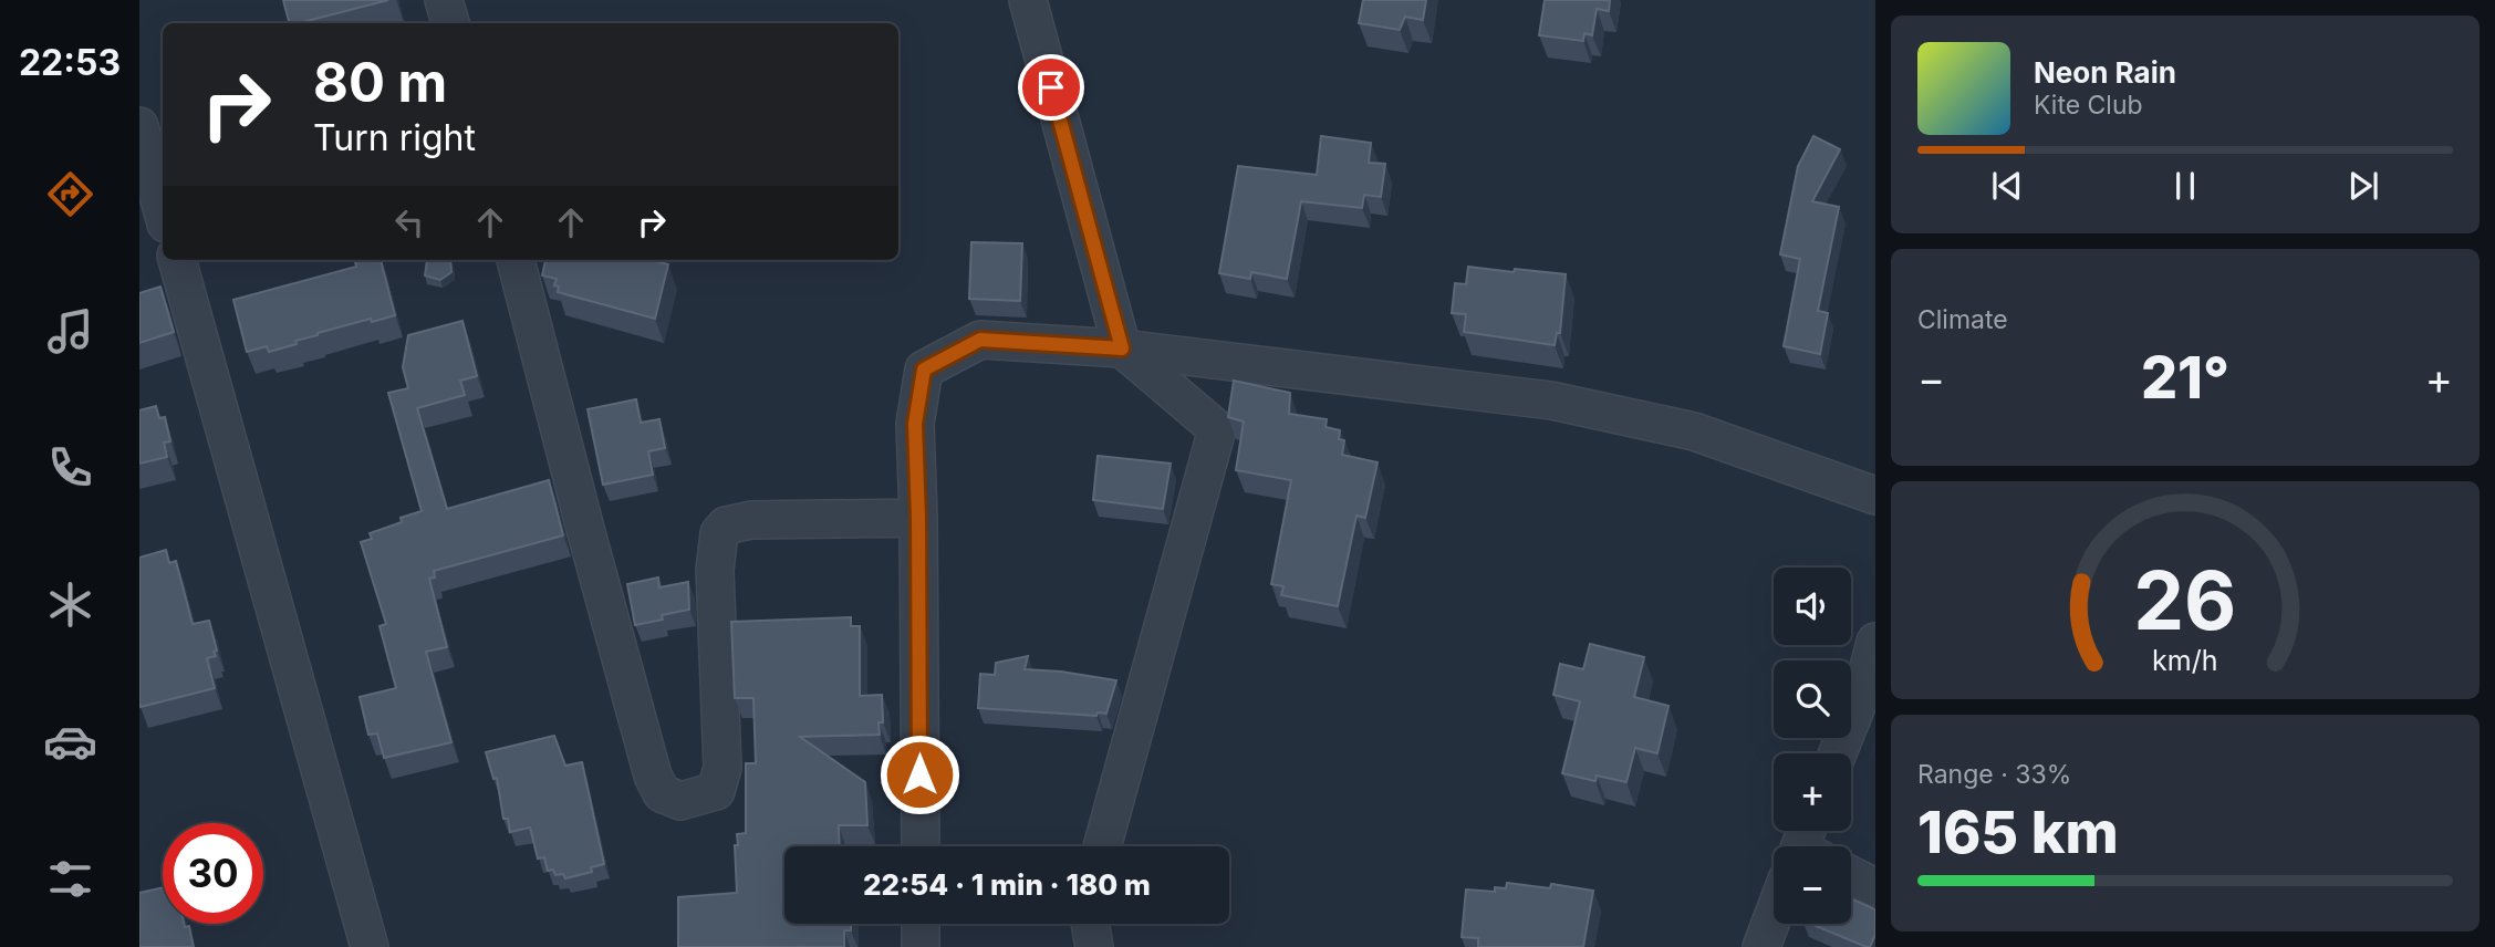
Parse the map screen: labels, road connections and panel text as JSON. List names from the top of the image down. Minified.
{"page":{"tabs":"22:53","turn":["80 m","Turn right"],"song":["Neon Rain","Kite Club"],"tile":["Climate",["Range · 33%","165 km"]],"heat":["−","21°","+"],"map_buttons":["+","−"],"limit":"30","trip":"22:54 · 1 min · 180 m","gauge":["26","km/h"]}}
